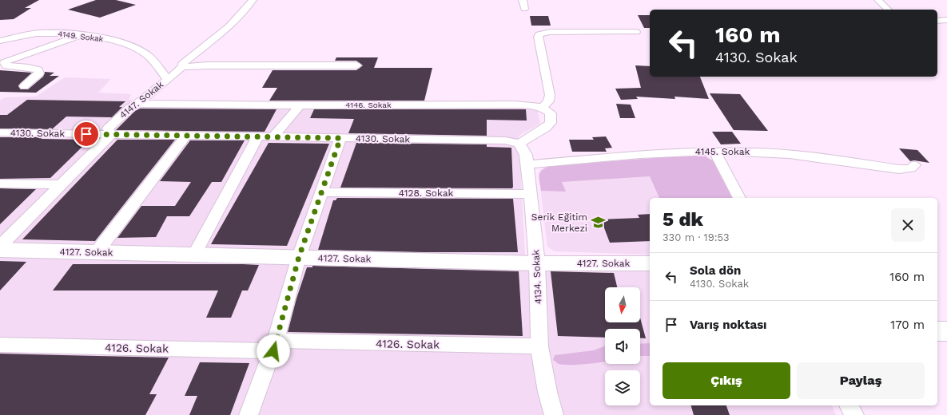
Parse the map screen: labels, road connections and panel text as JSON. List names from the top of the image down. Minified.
{"streets":{"street":["4149. Sokak","4147. Sokak","4146. Sokak","4130. Sokak","4145. Sokak","4128. Sokak","4127. Sokak","4134. Sokak","4126. Sokak"]},"crossings":[["4149. Sokak","4147. Sokak"],["4147. Sokak","4146. Sokak"],["4147. Sokak","4130. Sokak"],["4130. Sokak","4134. Sokak"],["4145. Sokak","4134. Sokak"],["4128. Sokak","4134. Sokak"],["4127. Sokak","4134. Sokak"],["4134. Sokak","4126. Sokak"]],"places":{"school or university":["Serik Eğitim Merkezi"]},"north":"bottom","page":{"turn":["160 m","4130. Sokak"],"heading":["5 dk","330 m · 19:53"],"list":[{"name":"Sola dön","note":"4130. Sokak","value":"160 m"},{"name":"Varış noktası","value":"170 m"}],"buttons":["Çıkış","Paylaş"]}}
